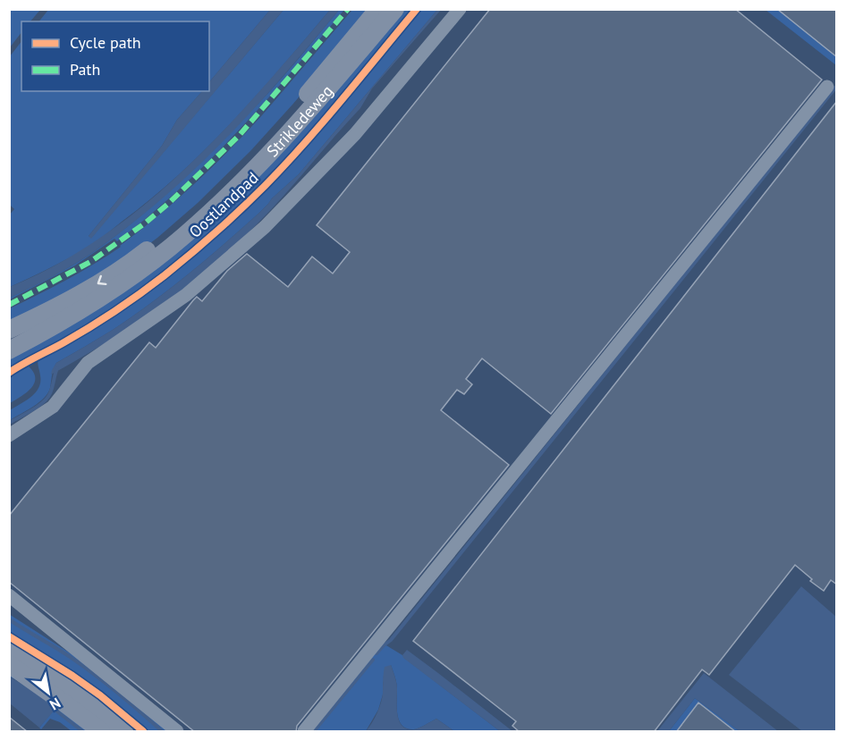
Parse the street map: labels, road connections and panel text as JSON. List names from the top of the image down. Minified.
{"streets":{"main road":["Strikledeweg"],"cycle path":["Oostlandpad"]},"legend":["Cycle path","Path"],"north":"bottom right"}
